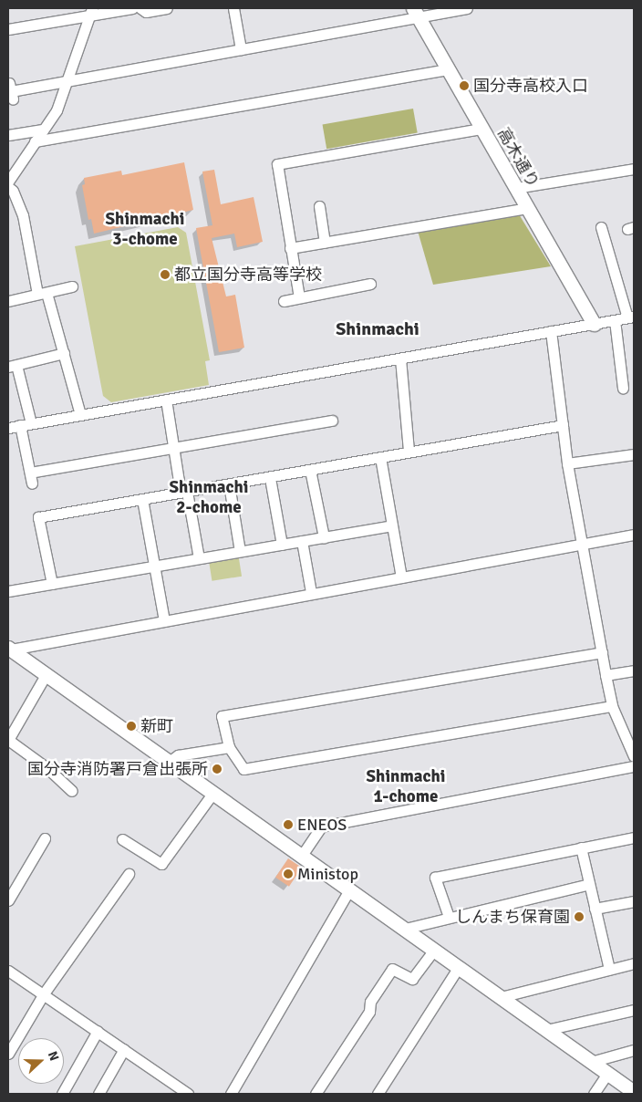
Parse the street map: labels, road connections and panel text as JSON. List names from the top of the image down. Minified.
{"streets":{"street":["高木通り"]},"districts":["Shinmachi 3-chome","Shinmachi","Shinmachi 2-chome","Shinmachi 1-chome"],"places":["国分寺高校入口","都立国分寺高等学校","新町","国分寺消防署戸倉出張所","ENEOS","Ministop","しんまち保育園"],"north":"right"}
